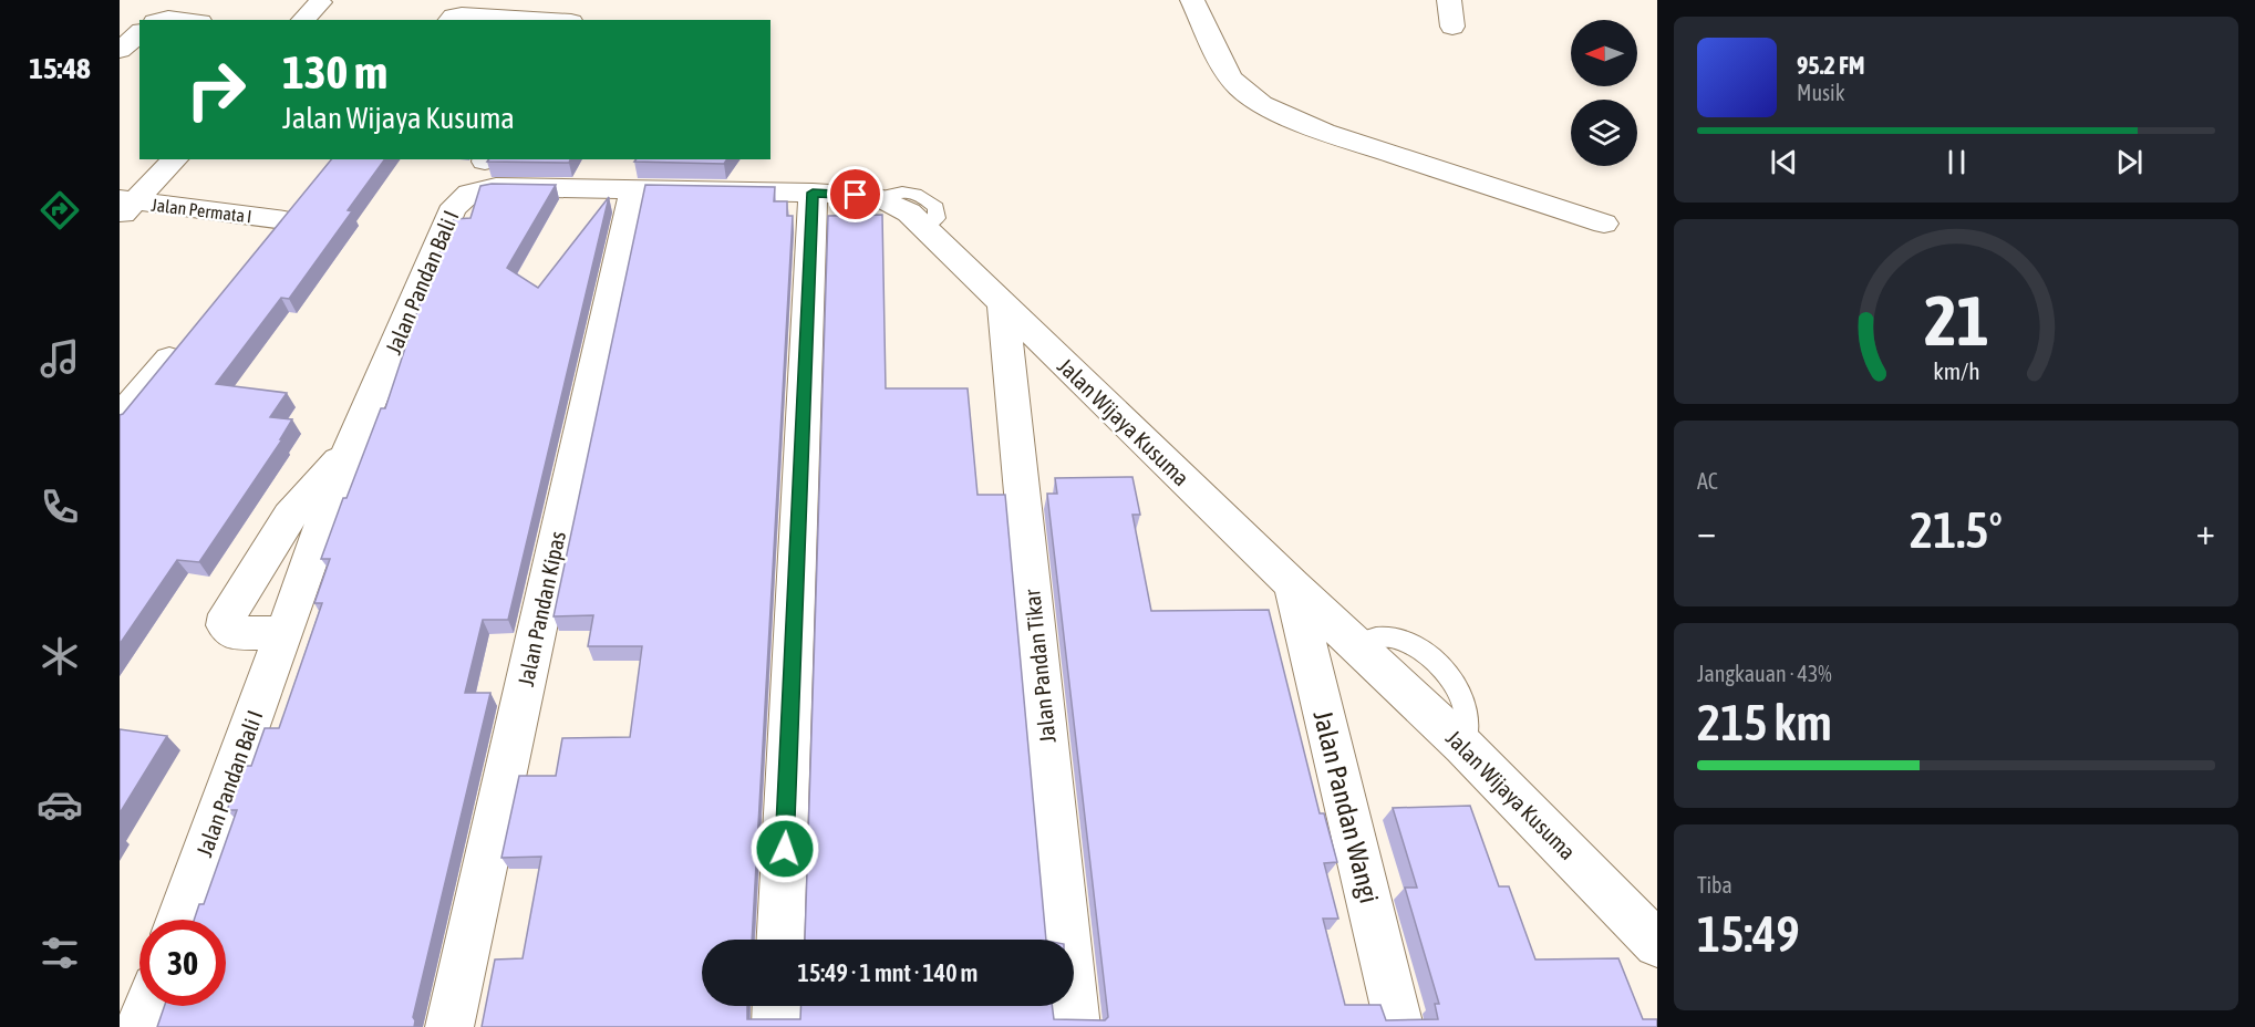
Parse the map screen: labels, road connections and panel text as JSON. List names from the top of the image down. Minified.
{"streets":{"street":["Jalan Permata I","Jalan Pandan Bali I","Jalan Wijaya Kusuma","Jalan Pandan Kipas","Jalan Pandan Tikar","Jalan Pandan Wangi"]},"crossings":[["Jalan Pandan Bali I","Jalan Wijaya Kusuma"],["Jalan Wijaya Kusuma","Jalan Pandan Kipas"],["Jalan Wijaya Kusuma","Jalan Pandan Tikar"],["Jalan Wijaya Kusuma","Jalan Pandan Wangi"]],"north":"left","page":{"tabs":"15:48","turn":["130 m","Jalan Wijaya Kusuma"],"song":["95.2 FM","Musik"],"tile":["AC",["Jangkauan · 43%","215 km"],["Tiba","15:49"]],"heat":["−","21.5°","+"],"limit":"30","trip":"15:49 · 1 mnt · 140 m","gauge":["21","km/h"]}}
